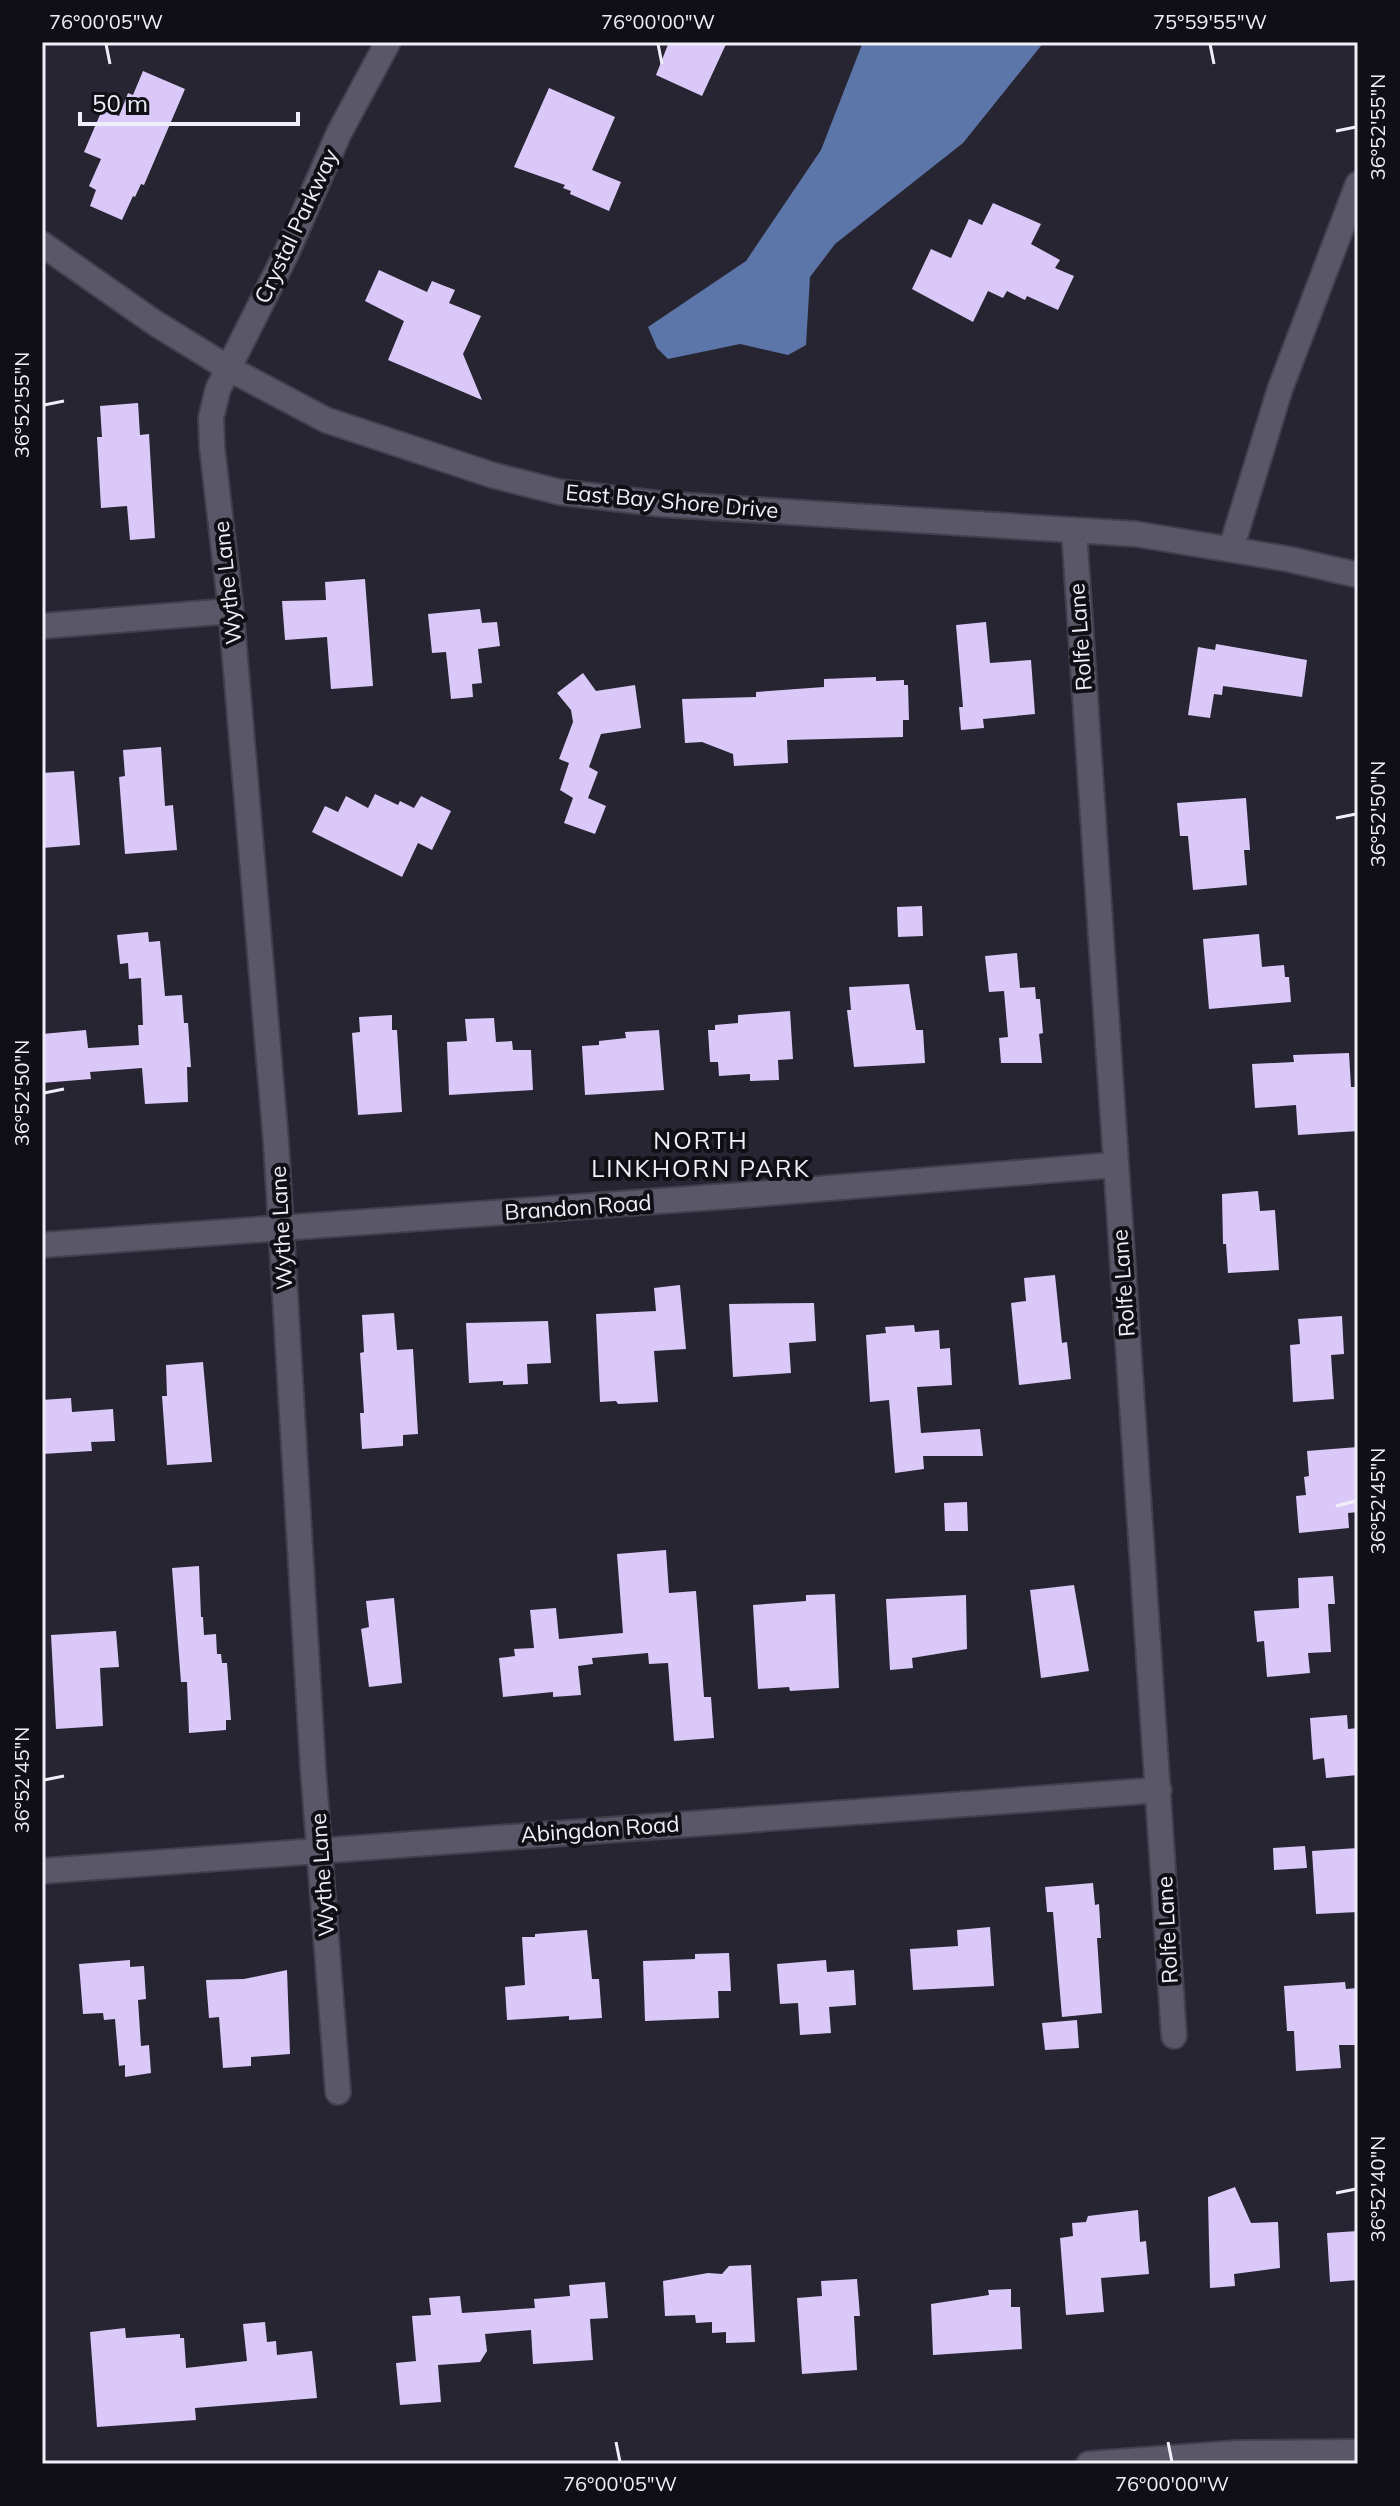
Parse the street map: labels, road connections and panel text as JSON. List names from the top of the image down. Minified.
{"streets":{"street":["Crystal Parkway","East Bay Shore Drive","Wythe Lane","Rolfe Lane","Brandon Road","Abingdon Road"]},"crossings":[["Crystal Parkway","East Bay Shore Drive"],["Crystal Parkway","Wythe Lane"],["East Bay Shore Drive","Wythe Lane"],["East Bay Shore Drive","Rolfe Lane"],["Wythe Lane","Brandon Road"],["Wythe Lane","Abingdon Road"],["Rolfe Lane","Brandon Road"],["Rolfe Lane","Abingdon Road"]],"districts":["NORTH LINKHORN PARK"],"scale_bar":"50 m","coordinates":["76°00'05\"W","76°00'00\"W","75°59'55\"W","36°52'55\"N","36°52'50\"N","36°52'45\"N","36°52'40\"N"]}
